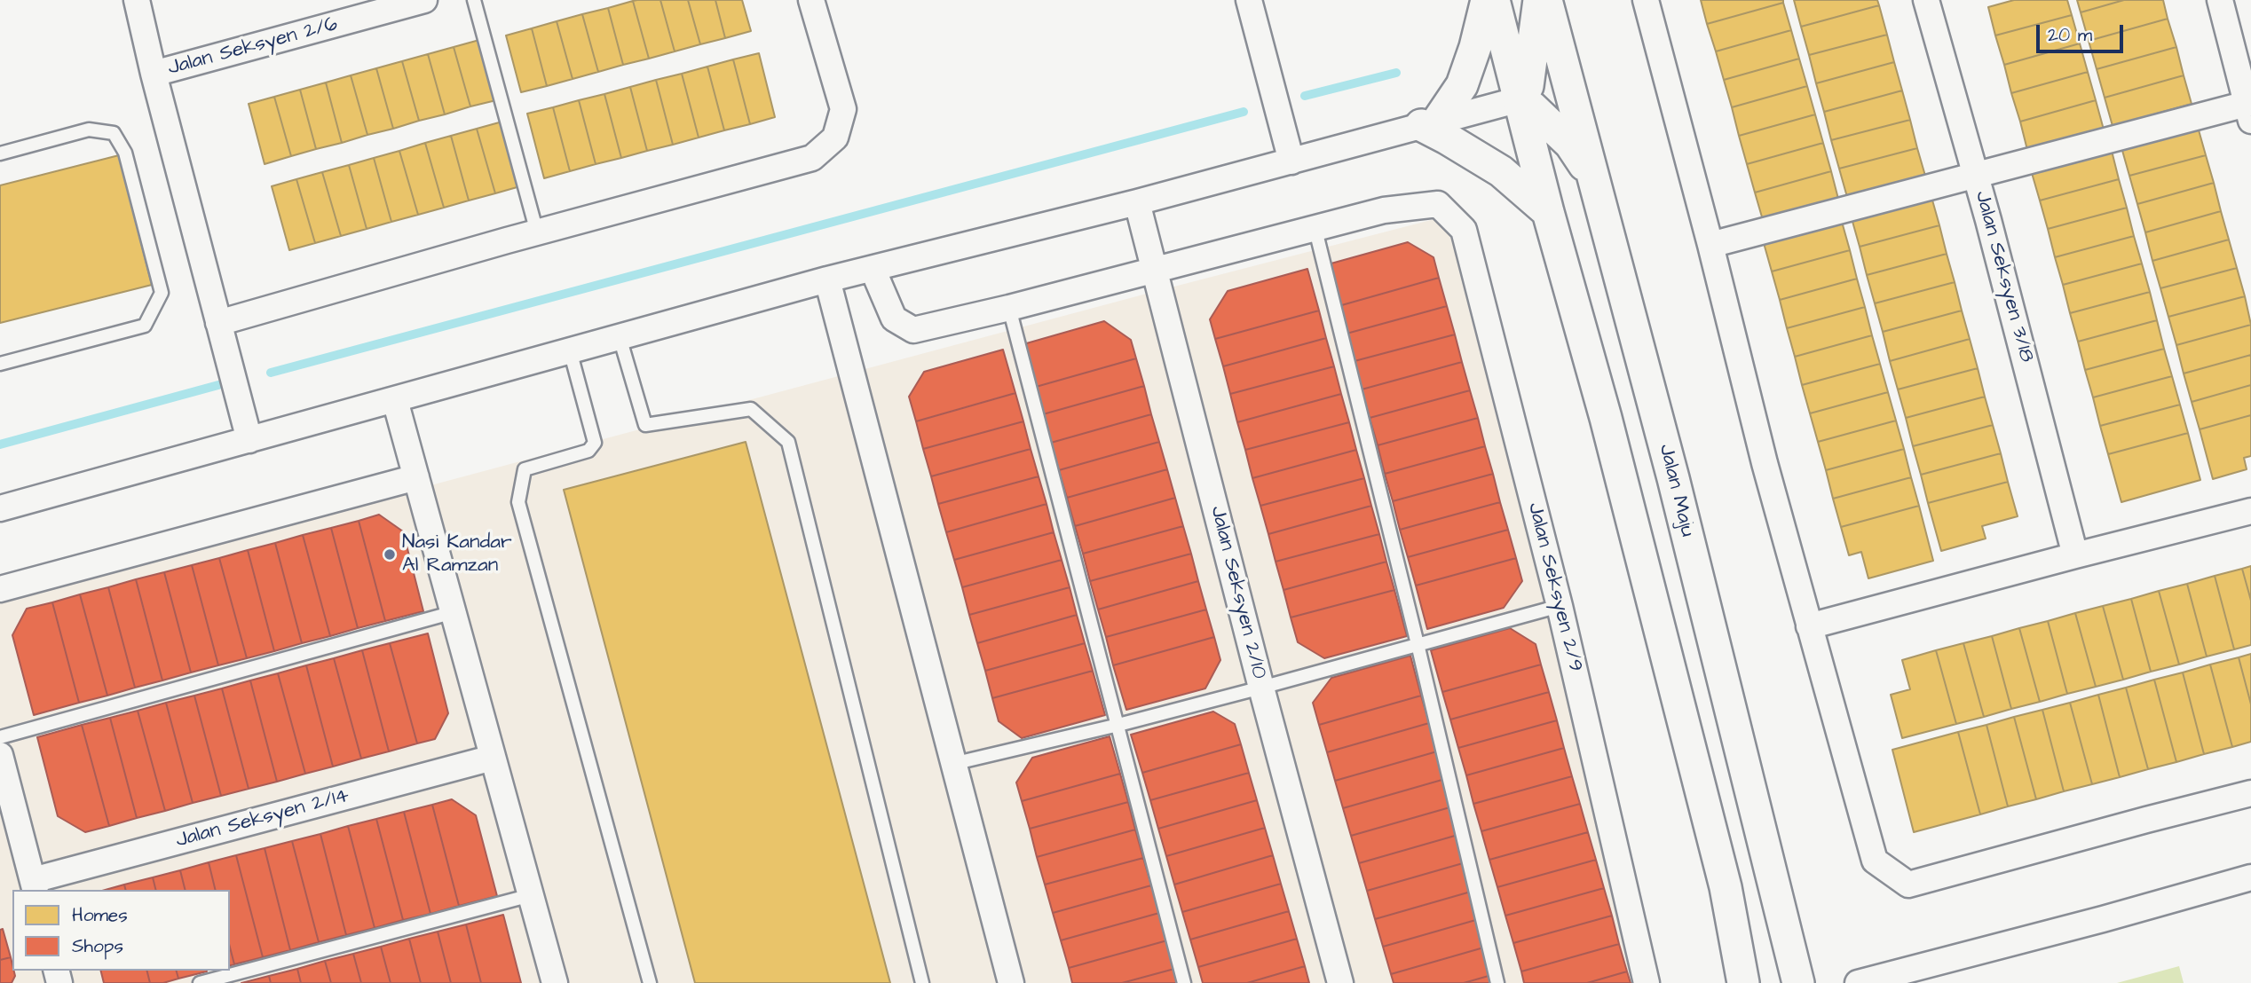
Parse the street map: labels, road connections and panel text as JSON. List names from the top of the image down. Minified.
{"streets":{"street":["Jalan Seksyen 2/6","Jalan Seksyen 3/18","Jalan Maju","Jalan Seksyen 2/9","Jalan Seksyen 2/10","Jalan Seksyen 2/14"]},"places":["Nasi Kandar Al Ramzan"],"legend":["Homes","Shops"],"scale_bar":"20 m"}
